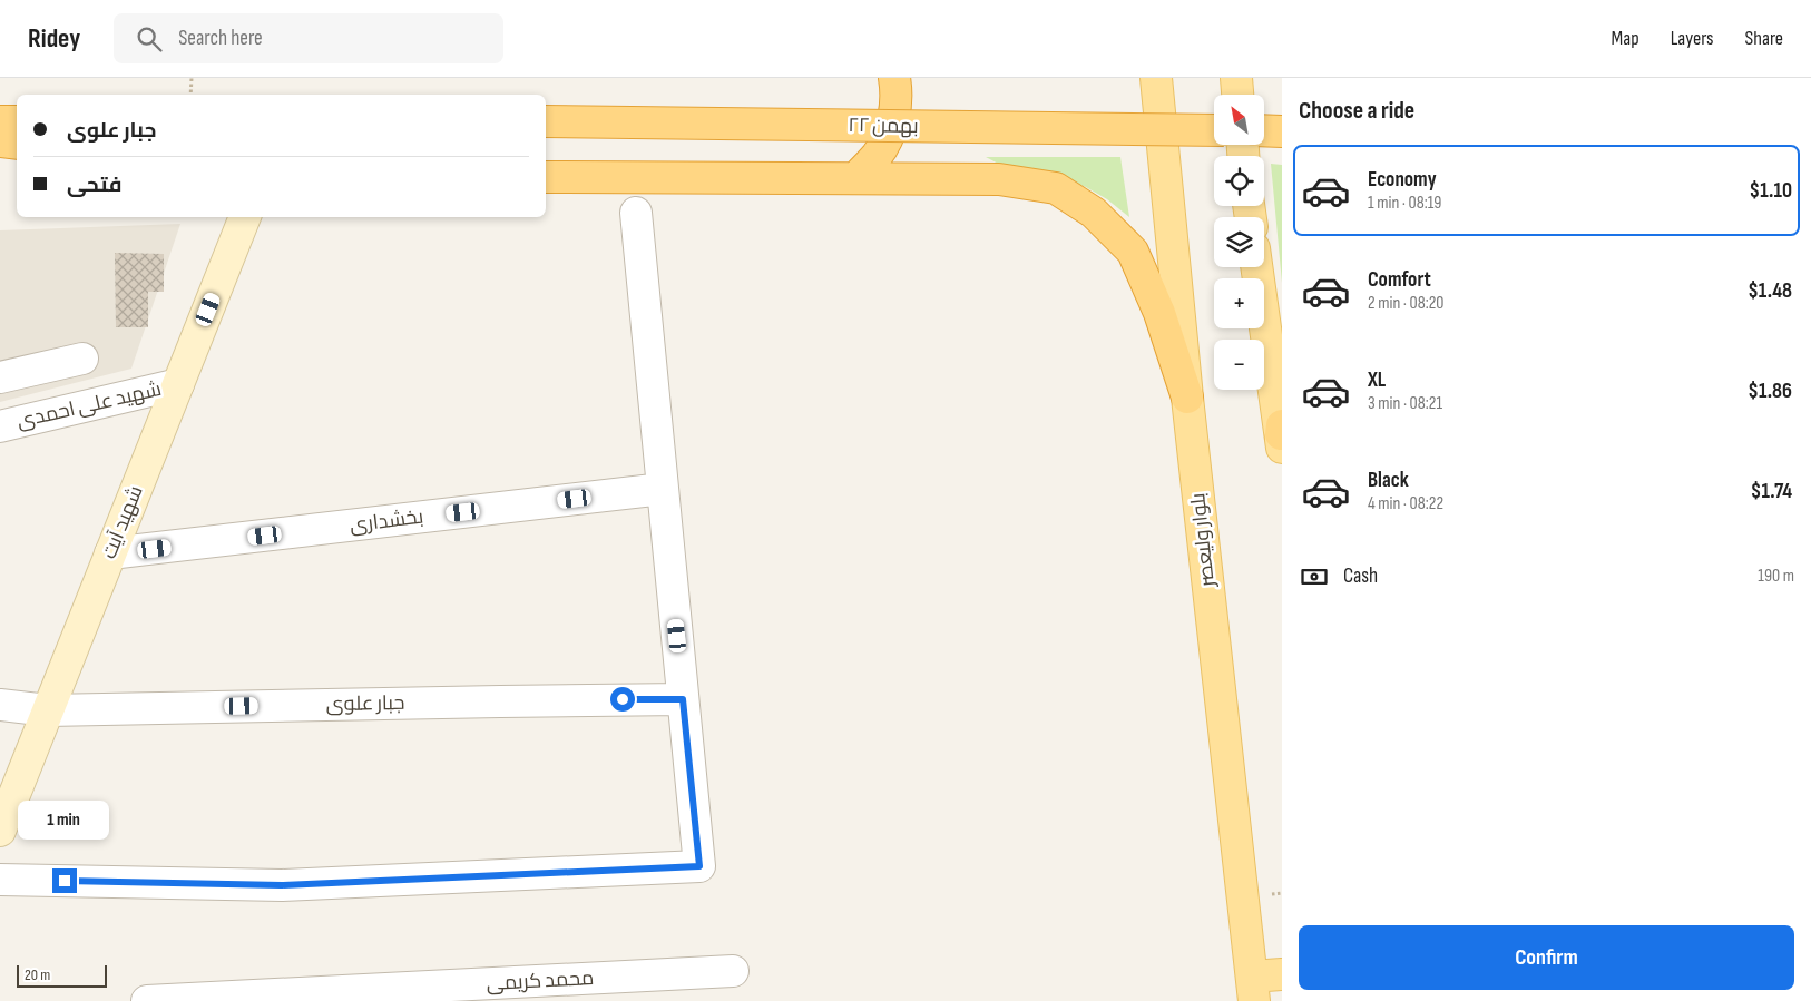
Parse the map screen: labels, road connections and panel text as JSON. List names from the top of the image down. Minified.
{"streets":{"highway":["۲۲ بهمن"],"main road":["شهید آیت","بلوار ولیعصر"],"street":["شهید علی احمدی","بخشداری","جبار علوی","محمد کریمی"]},"crossings":[["شهید علی احمدی","شهید آیت"],["بخشداری","شهید آیت"],["شهید آیت","جبار علوی"]],"scale_bar":"20 m","north":"top left","page":{"header":"Ridey","search":"Search here","nav":["Map","Layers","Share"],"heading":"Choose a ride","map_buttons":["+","−"],"banner":["جبار علوی","فتحی"],"list":[{"name":"Economy","note":"1 min · 08:19","value":"$1.10"},{"name":"Comfort","note":"2 min · 08:20","value":"$1.48"},{"name":"XL","note":"3 min · 08:21","value":"$1.86"},{"name":"Black","note":"4 min · 08:22","value":"$1.74"}],"pay":["Cash","190 m"],"bubble":"1 min","buttons":"Confirm","scale":"20 m"}}
